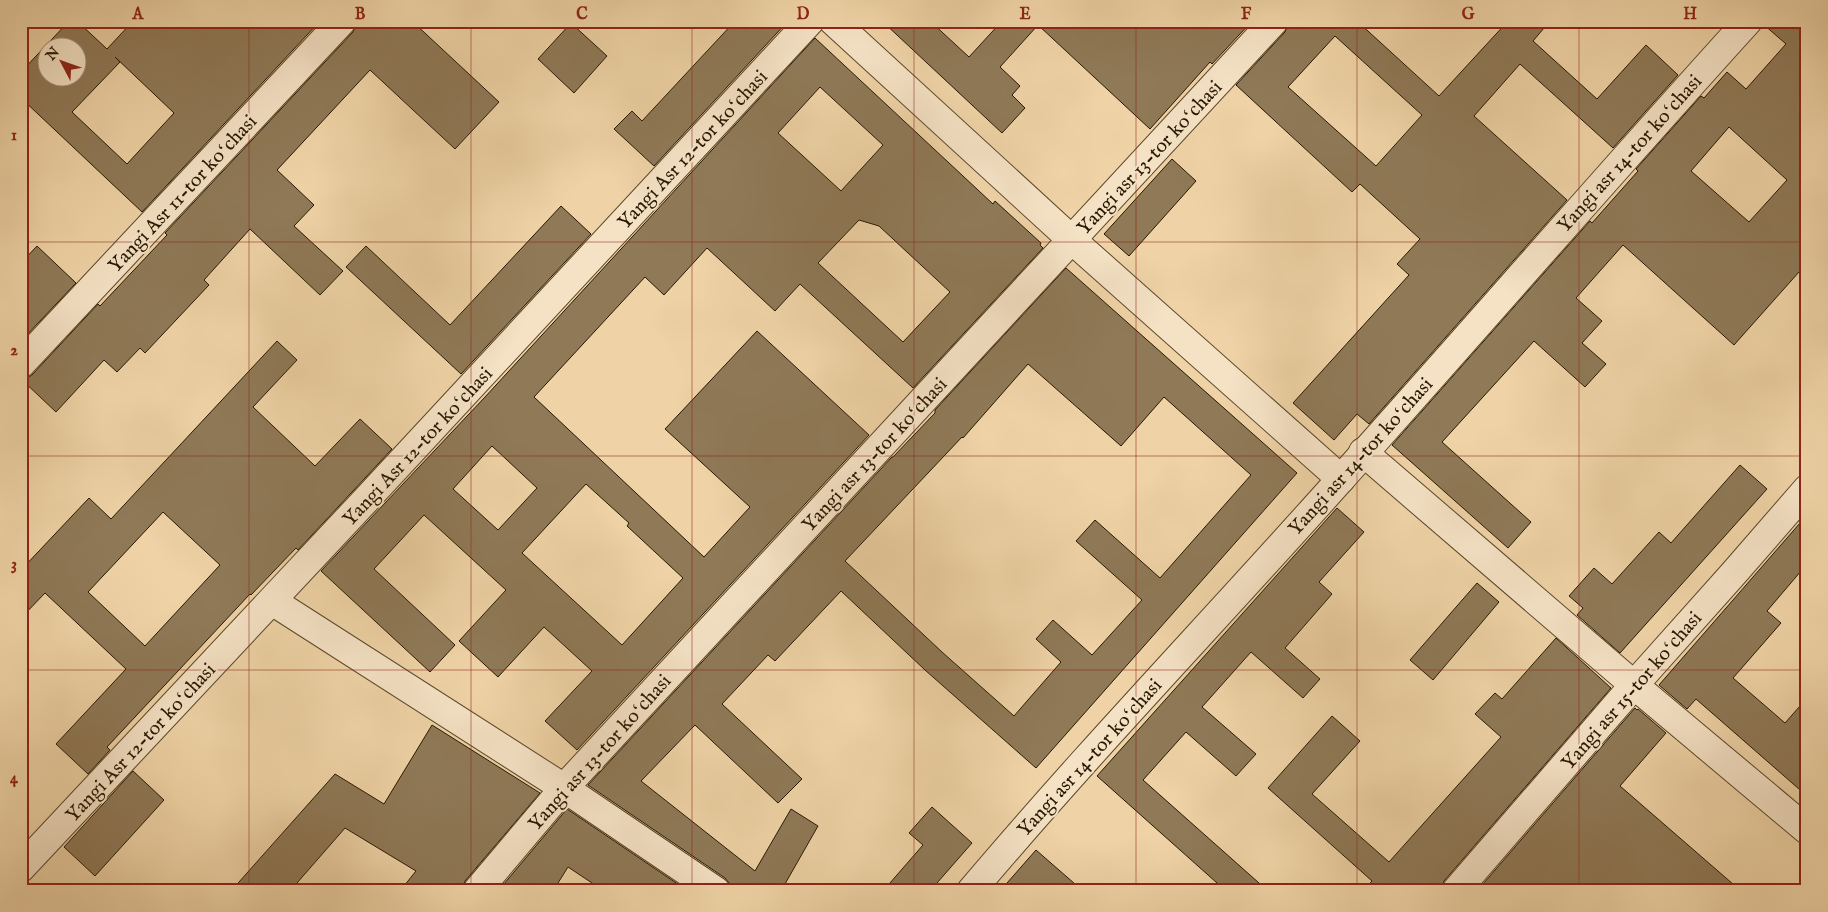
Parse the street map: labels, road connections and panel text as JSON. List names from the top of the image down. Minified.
{"streets":{"street":["Yangi Asr 12-tor koʻchasi","Yangi asr 14-tor koʻchasi","Yangi asr 13-tor koʻchasi","Yangi Asr 11-tor koʻchasi","Yangi asr 15-tor koʻchasi"]},"north":"top left","grid":{"columns":["A","B","C","D","E","F","G","H"],"rows":["1","2","3","4"]}}
